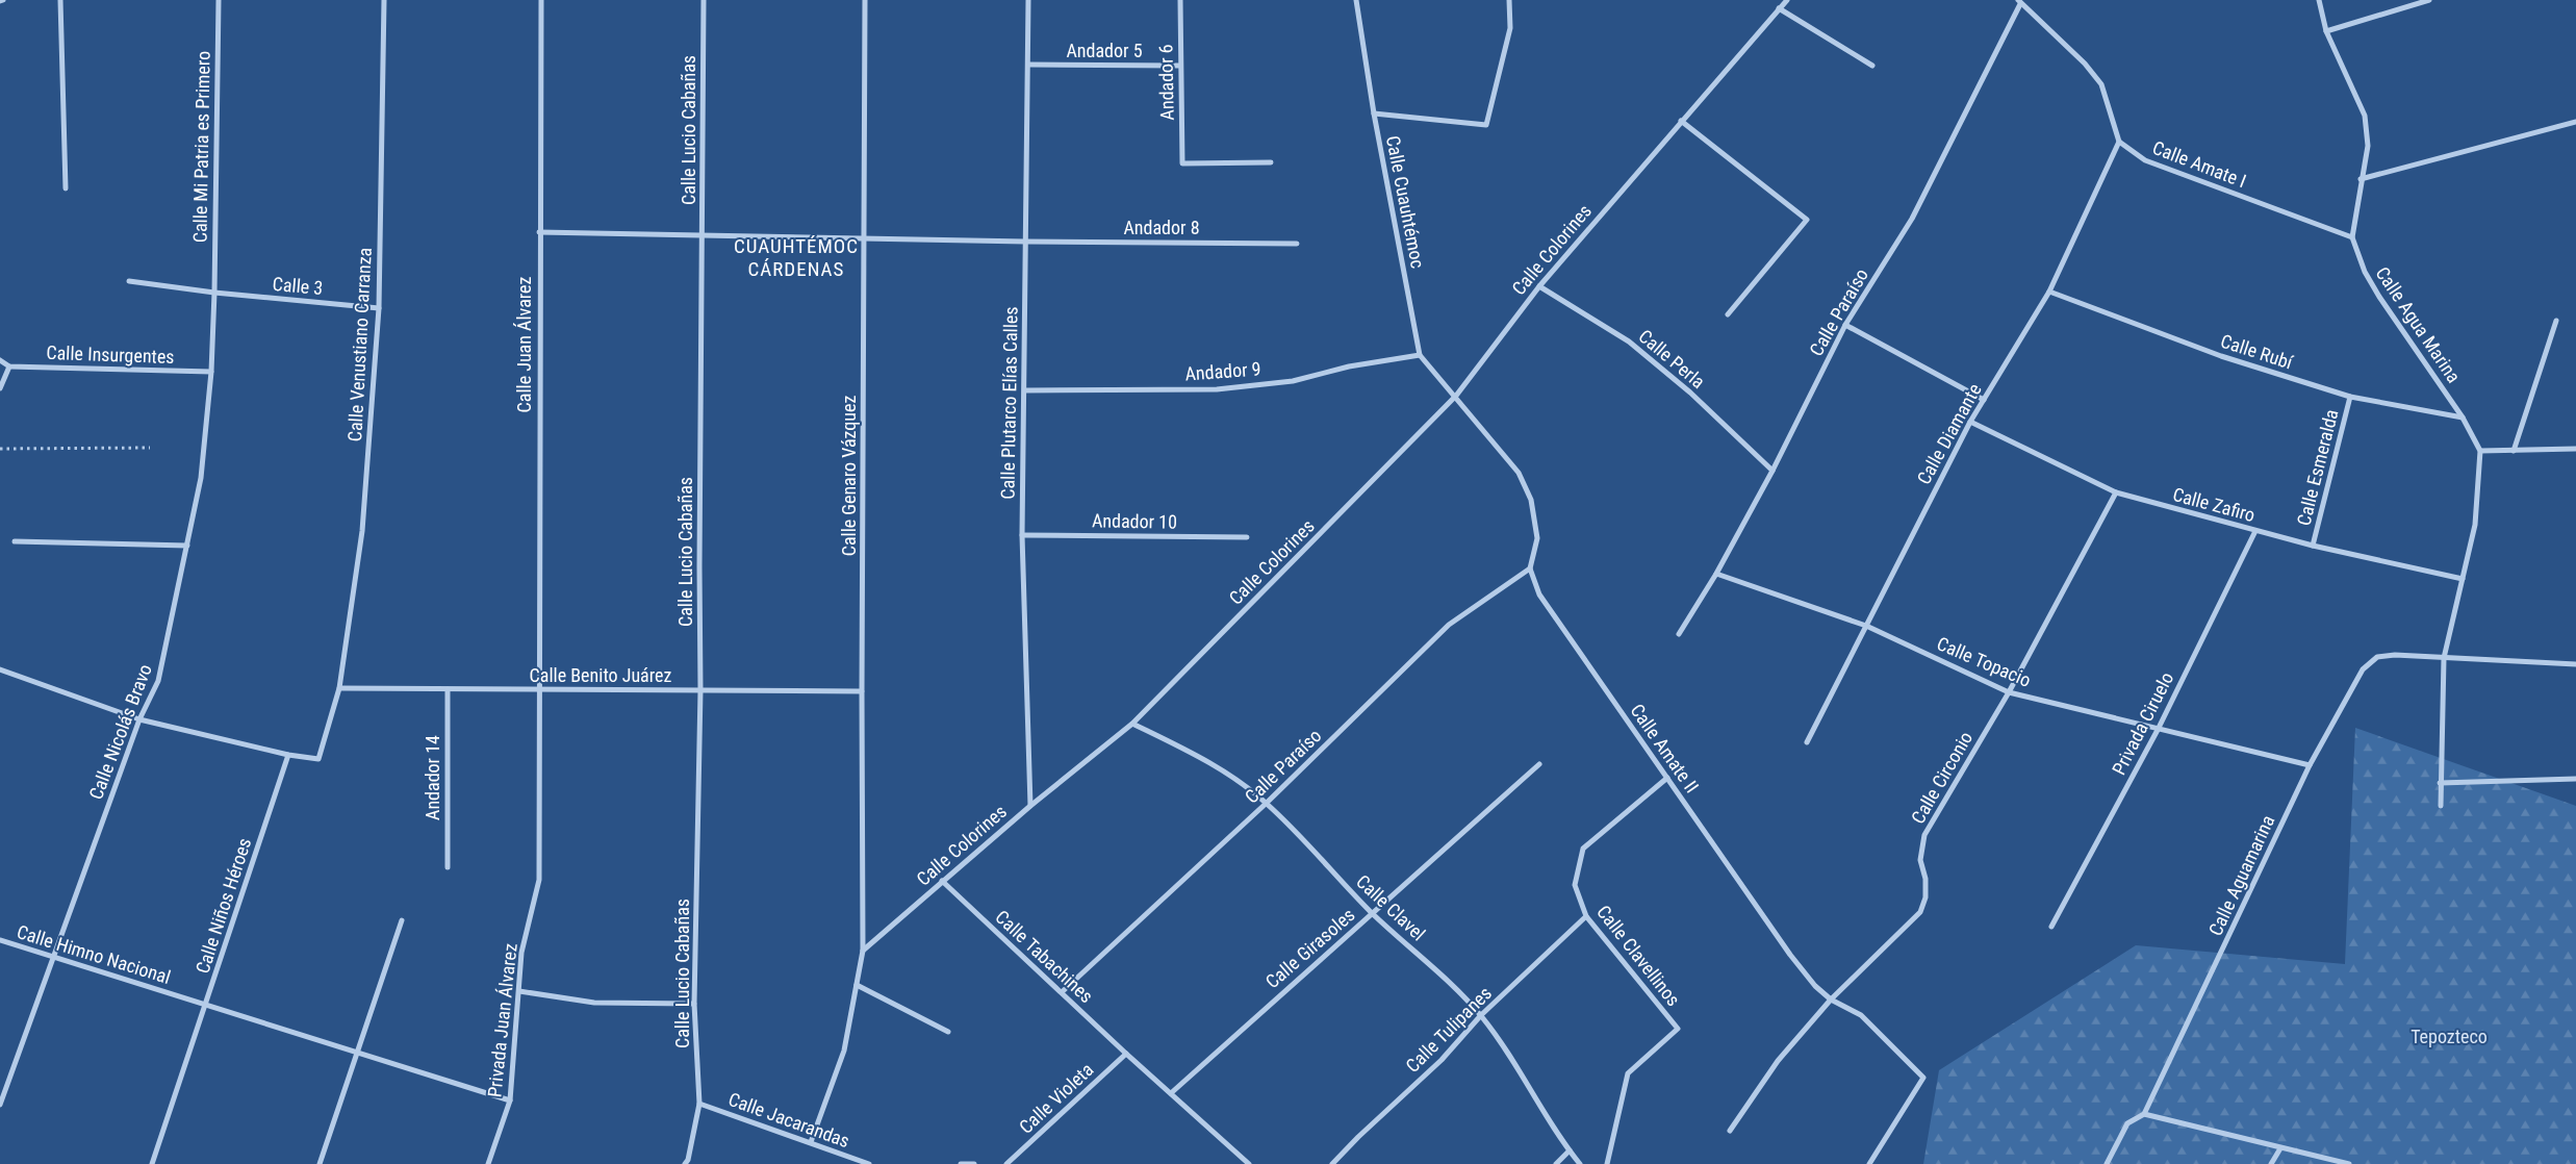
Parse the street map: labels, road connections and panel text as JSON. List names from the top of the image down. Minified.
{"streets":{"street":["Andador 5","Andador 6","Calle Lucio Cabañas","Calle Mi Patria es Primero","Calle Amate I","Calle Cuauhtémoc","Andador 8","Calle Colorines","Calle 3","Calle Paraíso","Calle Agua Marina","Calle Venustiano Carranza","Calle Juan Álvarez","Calle Rubí","Calle Insurgentes","Calle Perla","Andador 9","Calle Plutarco Elías Calles","Calle Diamante","Calle Esmeralda","Calle Genaro Vázquez","Calle Zafiro","Andador 10","Calle Topacio","Calle Benito Juárez","Privada Ciruelo","Calle Nicolás Bravo","Calle Amate II","Andador 14","Calle Circonio","Calle Aguamarina","Calle Niños Héroes","Calle Clavel","Calle Girasoles","Calle Himno Nacional","Calle Clavellinos","Calle Tabachines","Privada Juan Álvarez","Calle Tulipanes","Calle Violeta","Calle Jacarandas"]},"crossings":[["Andador 5","Andador 6"],["Andador 5","Calle Plutarco Elías Calles"],["Calle Lucio Cabañas","Andador 8"],["Calle Lucio Cabañas","Calle Benito Juárez"],["Calle Lucio Cabañas","Calle Jacarandas"],["Calle Mi Patria es Primero","Calle 3"],["Calle Mi Patria es Primero","Calle Nicolás Bravo"],["Calle Amate I","Calle Agua Marina"],["Calle Amate I","Calle Diamante"],["Calle Cuauhtémoc","Andador 9"],["Andador 8","Calle Juan Álvarez"],["Andador 8","Calle Plutarco Elías Calles"],["Andador 8","Calle Genaro Vázquez"],["Calle Colorines","Calle Perla"],["Calle Colorines","Calle Plutarco Elías Calles"],["Calle Colorines","Calle Genaro Vázquez"],["Calle Colorines","Calle Clavel"],["Calle Colorines","Calle Tabachines"],["Calle 3","Calle Venustiano Carranza"],["Calle 3","Calle Nicolás Bravo"],["Calle Paraíso","Calle Perla"],["Calle Paraíso","Calle Topacio"],["Calle Paraíso","Calle Amate II"],["Calle Paraíso","Calle Clavel"],["Calle Paraíso","Calle Tabachines"],["Calle Agua Marina","Calle Rubí"],["Calle Venustiano Carranza","Calle Benito Juárez"],["Calle Juan Álvarez","Calle Benito Juárez"],["Calle Juan Álvarez","Privada Juan Álvarez"],["Calle Rubí","Calle Diamante"],["Calle Rubí","Calle Esmeralda"],["Calle Insurgentes","Calle Nicolás Bravo"],["Andador 9","Calle Plutarco Elías Calles"],["Calle Plutarco Elías Calles","Andador 10"],["Calle Diamante","Calle Zafiro"],["Calle Diamante","Calle Topacio"],["Calle Esmeralda","Calle Zafiro"],["Calle Genaro Vázquez","Calle Benito Juárez"],["Calle Zafiro","Privada Ciruelo"],["Calle Zafiro","Calle Circonio"],["Calle Topacio","Privada Ciruelo"],["Calle Topacio","Calle Circonio"],["Calle Topacio","Calle Aguamarina"],["Calle Benito Juárez","Andador 14"],["Calle Benito Juárez","Privada Juan Álvarez"],["Calle Nicolás Bravo","Calle Himno Nacional"],["Calle Amate II","Calle Circonio"],["Calle Amate II","Calle Clavellinos"],["Calle Niños Héroes","Calle Himno Nacional"],["Calle Clavel","Calle Girasoles"],["Calle Clavel","Calle Tulipanes"],["Calle Girasoles","Calle Tabachines"],["Calle Himno Nacional","Privada Juan Álvarez"],["Calle Clavellinos","Calle Tulipanes"],["Calle Tabachines","Calle Violeta"]],"districts":["CUAUHTÉMOC CÁRDENAS"],"parks":["Tepozteco"]}
